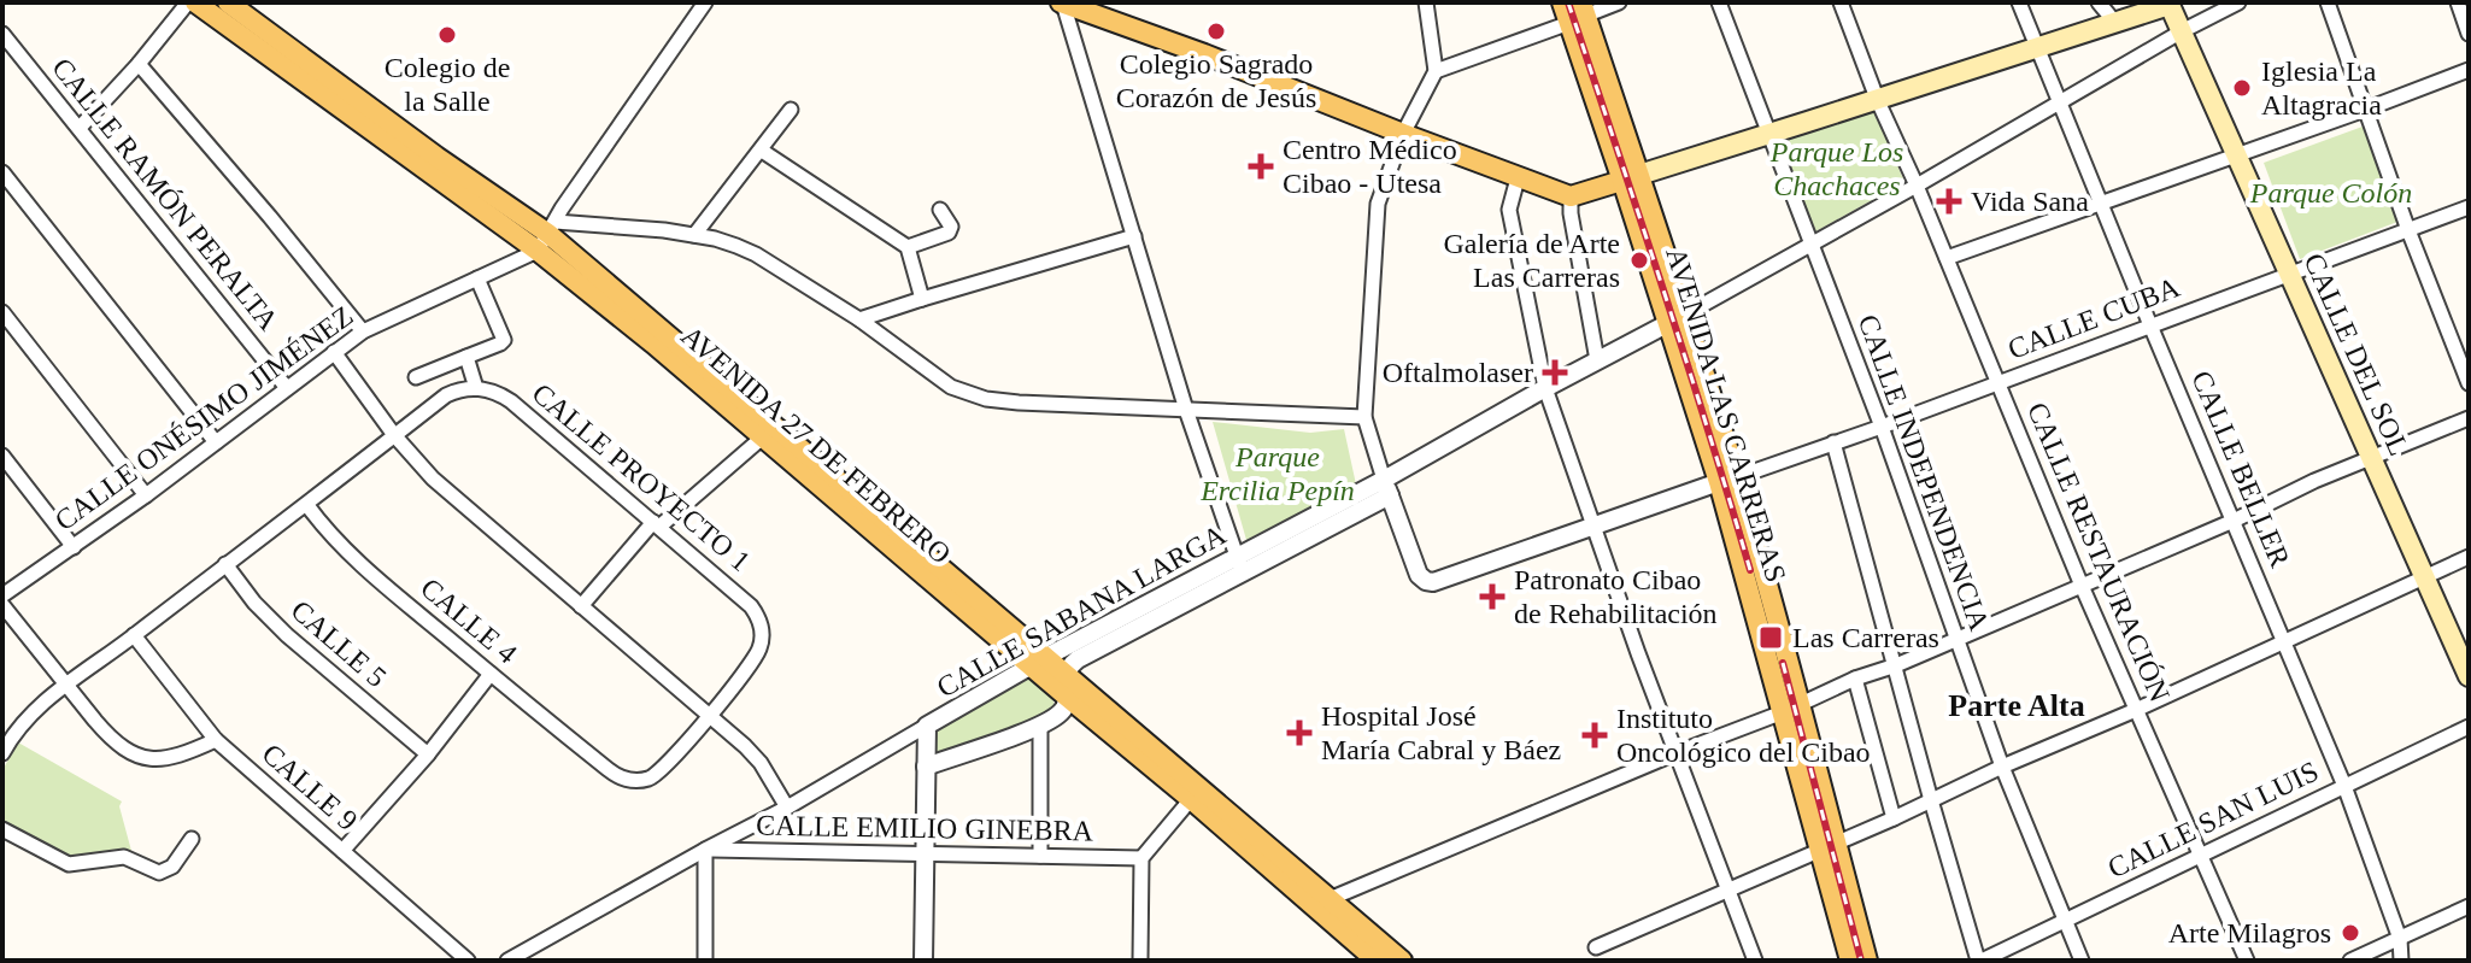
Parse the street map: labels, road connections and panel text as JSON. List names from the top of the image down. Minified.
{"streets":{"main road":["CALLE DEL SOL","AVENIDA LAS CARRERAS","AVENIDA 27 DE FEBRERO"],"street":["CALLE RAMÓN PERALTA","CALLE CUBA","CALLE ONÉSIMO JIMÉNEZ","CALLE BELLER","CALLE INDEPENDENCIA","CALLE PROYECTO 1","CALLE RESTAURACIÓN","CALLE SABANA LARGA","CALLE 4","CALLE 5","CALLE 9","CALLE SAN LUIS","CALLE EMILIO GINEBRA"]},"crossings":[["CALLE RAMÓN PERALTA","CALLE ONÉSIMO JIMÉNEZ"],["CALLE CUBA","CALLE DEL SOL"],["CALLE CUBA","AVENIDA LAS CARRERAS"],["CALLE CUBA","CALLE BELLER"],["CALLE CUBA","CALLE INDEPENDENCIA"],["CALLE CUBA","CALLE RESTAURACIÓN"],["CALLE CUBA","CALLE SABANA LARGA"],["CALLE DEL SOL","CALLE SABANA LARGA"],["AVENIDA LAS CARRERAS","CALLE SABANA LARGA"],["CALLE ONÉSIMO JIMÉNEZ","AVENIDA 27 DE FEBRERO"],["AVENIDA 27 DE FEBRERO","CALLE SABANA LARGA"],["CALLE BELLER","CALLE SABANA LARGA"],["CALLE BELLER","CALLE SAN LUIS"],["CALLE INDEPENDENCIA","CALLE SABANA LARGA"],["CALLE INDEPENDENCIA","CALLE SAN LUIS"],["CALLE PROYECTO 1","CALLE 4"],["CALLE RESTAURACIÓN","CALLE SABANA LARGA"],["CALLE RESTAURACIÓN","CALLE SAN LUIS"],["CALLE SABANA LARGA","CALLE EMILIO GINEBRA"]],"districts":["Parte Alta"],"parks":["Parque Los Chachaces","Parque Colón","Parque Ercilia Pepín"],"places":{"other":["Colegio Sagrado Corazón de Jesús","Colegio de la Salle","Iglesia La Altagracia","Galería de Arte Las Carreras","Arte Milagros"],"health":["Centro Médico Cibao - Utesa","Vida Sana","Oftalmolaser","Patronato Cibao de Rehabilitación","Hospital José María Cabral y Báez","Instituto Oncológico del Cibao"],"transit":["Las Carreras"]}}
